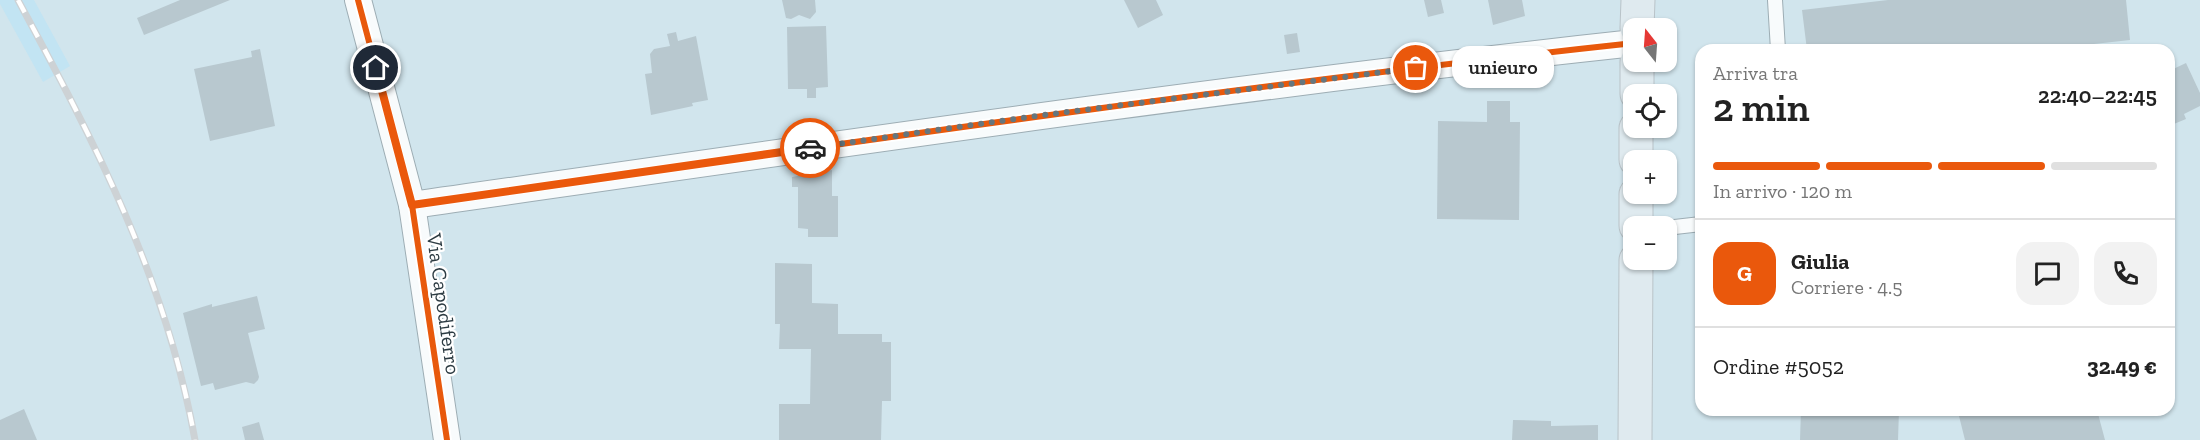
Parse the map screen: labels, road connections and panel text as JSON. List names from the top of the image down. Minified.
{"streets":{"street":["Via Capodiferro"]},"places":["unieuro"],"north":"top","page":{"map_buttons":["+","−"],"heading":["2 min","Arriva tra","22:40–22:45"],"panel":["Giulia","Corriere · 4.5","Ordine #5052","32.49 €"],"bubble":"unieuro","bar":"In arrivo · 120 m","round":"G"}}
